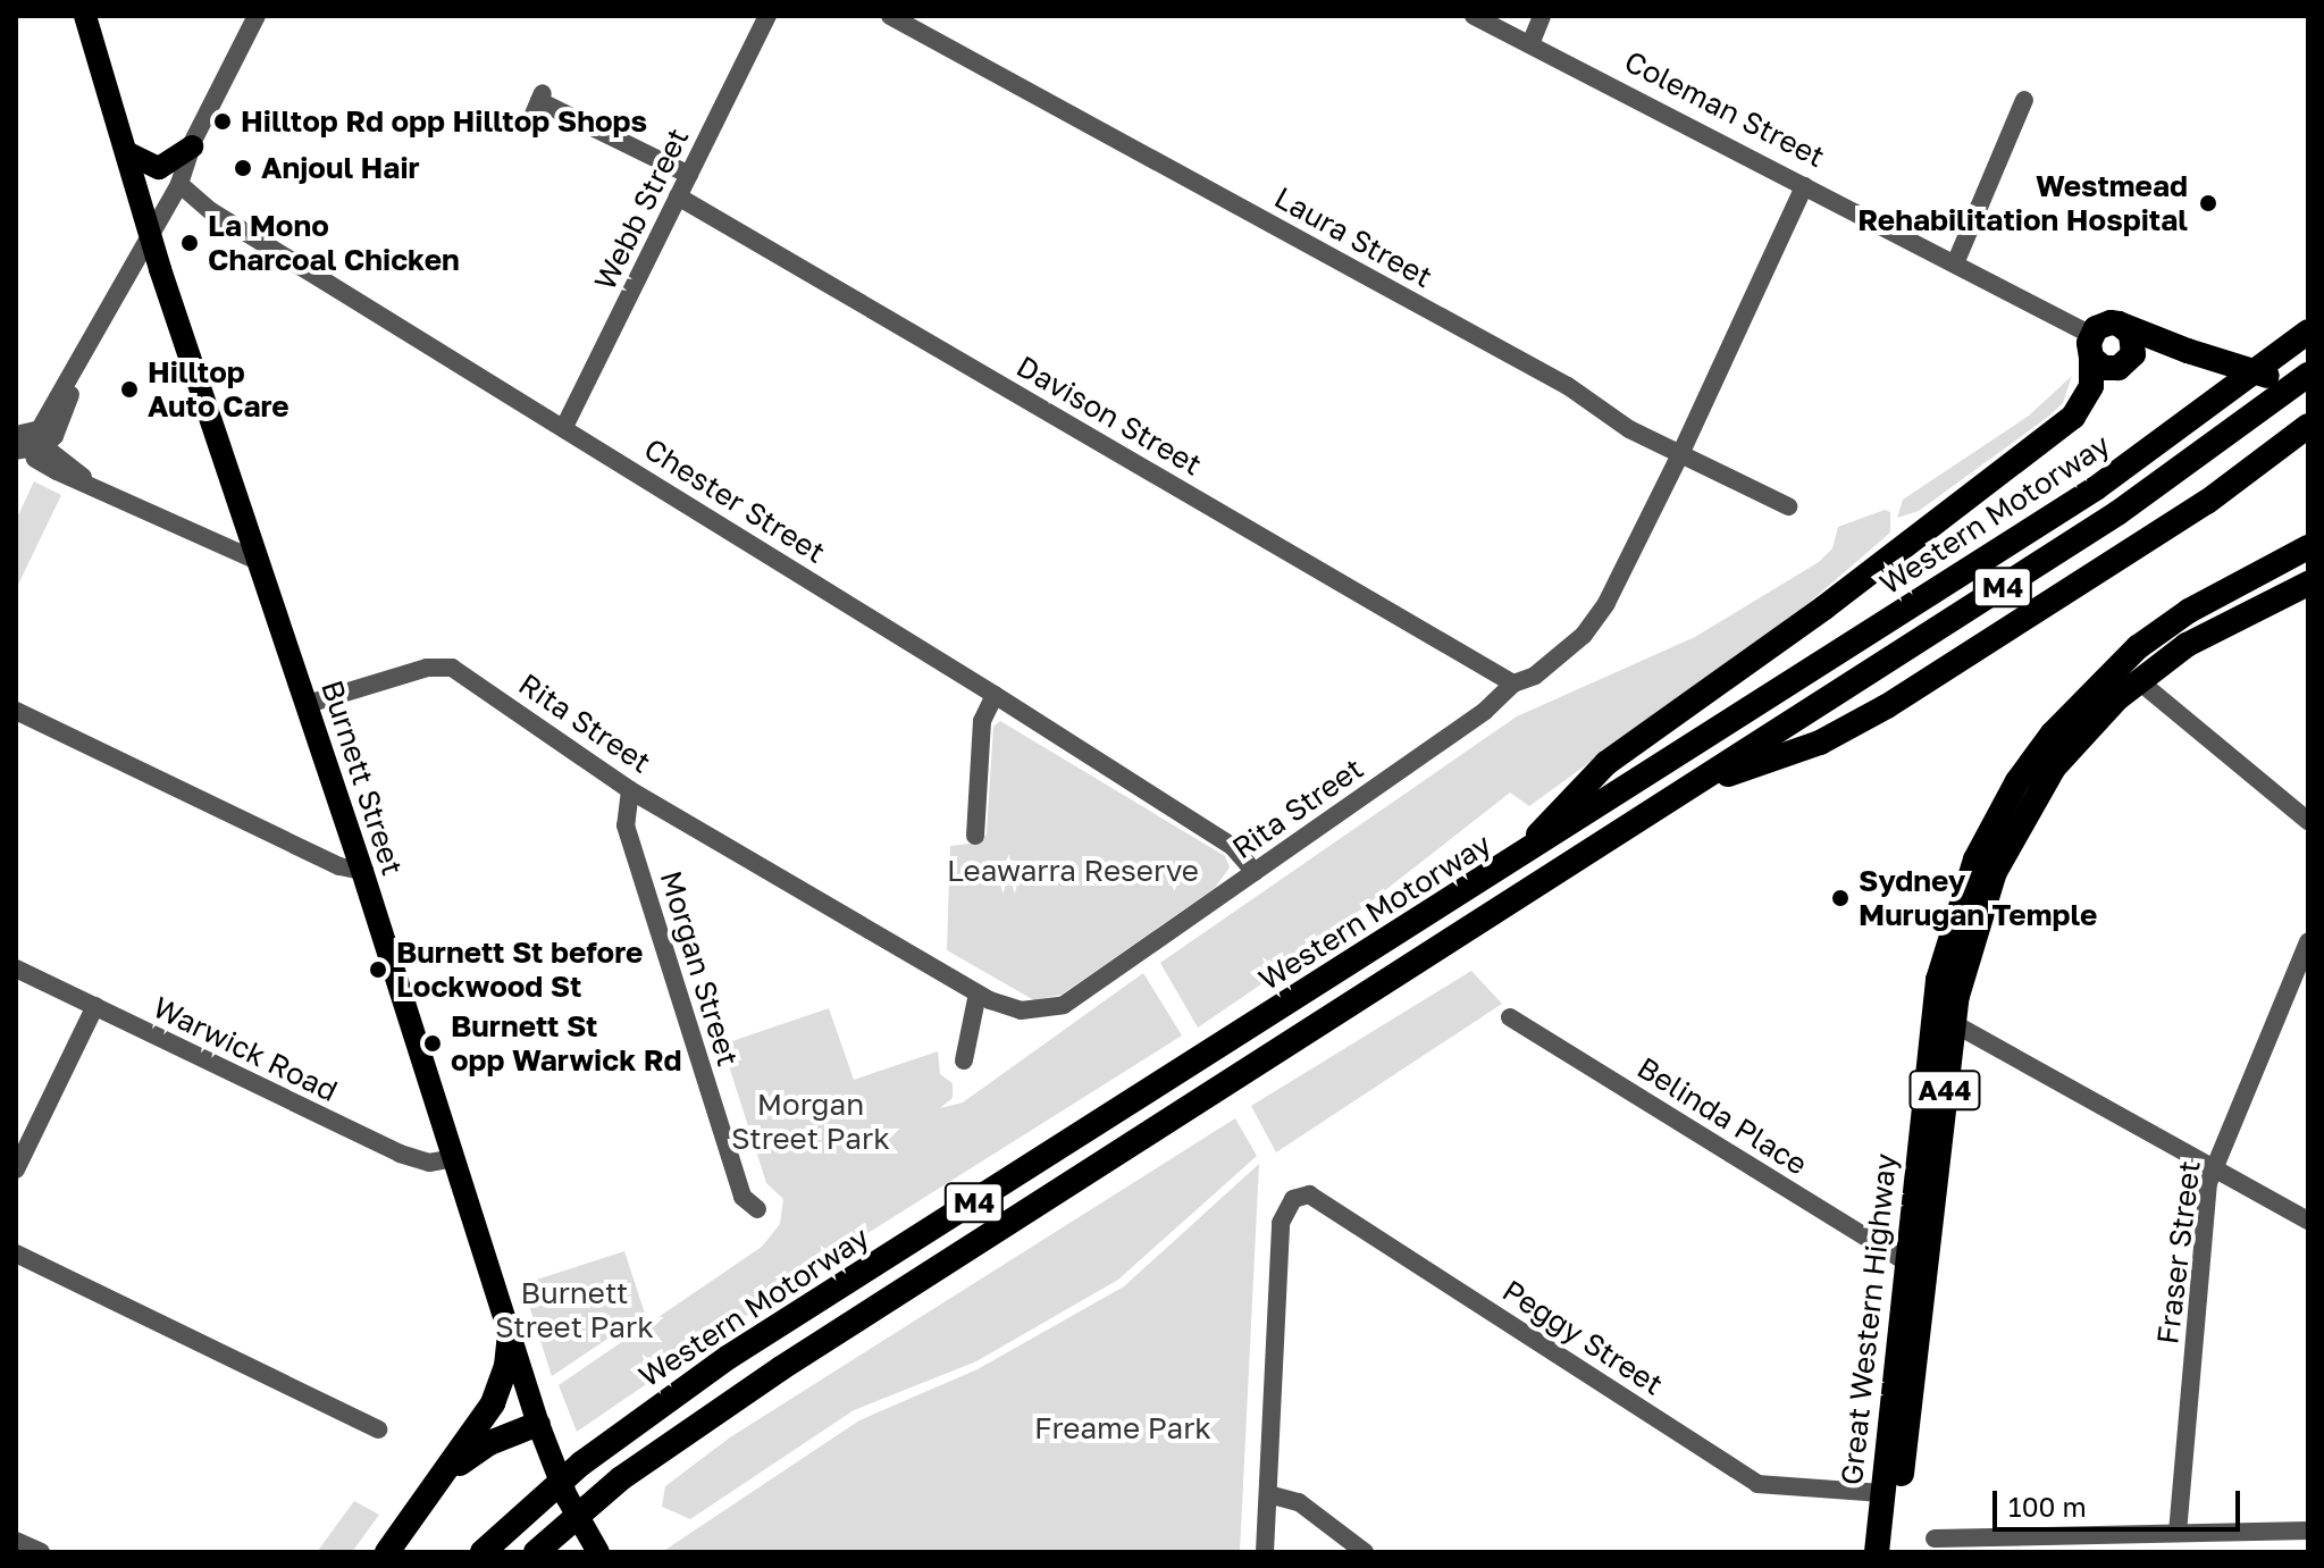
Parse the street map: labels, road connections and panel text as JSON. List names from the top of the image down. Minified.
{"streets":{"highway":["Western Motorway","M4","A44","Great Western Highway"],"main road":["Burnett Street"],"street":["Coleman Street","Webb Street","Laura Street","Davison Street","Chester Street","Rita Street","Morgan Street","Warwick Road","Belinda Place","Fraser Street","Peggy Street"]},"crossings":[["Coleman Street","M4"],["Coleman Street","Rita Street"],["Webb Street","Davison Street"],["Webb Street","Chester Street"],["Laura Street","Rita Street"],["Davison Street","Rita Street"],["Chester Street","Rita Street"],["Western Motorway","M4"],["Rita Street","Burnett Street"],["Rita Street","Morgan Street"],["Burnett Street","Warwick Road"],["Belinda Place","Great Western Highway"],["Great Western Highway","Peggy Street"]],"parks":["Leawarra Reserve","Morgan Street Park","Burnett Street Park","Freame Park"],"places":["Hilltop Rd opp Hilltop Shops","Anjoul Hair","Westmead Rehabilitation Hospital","La Mono Charcoal Chicken","Hilltop Auto Care","Sydney Murugan Temple","Burnett St before Lockwood St","Burnett St opp Warwick Rd"],"scale_bar":"100 m"}
